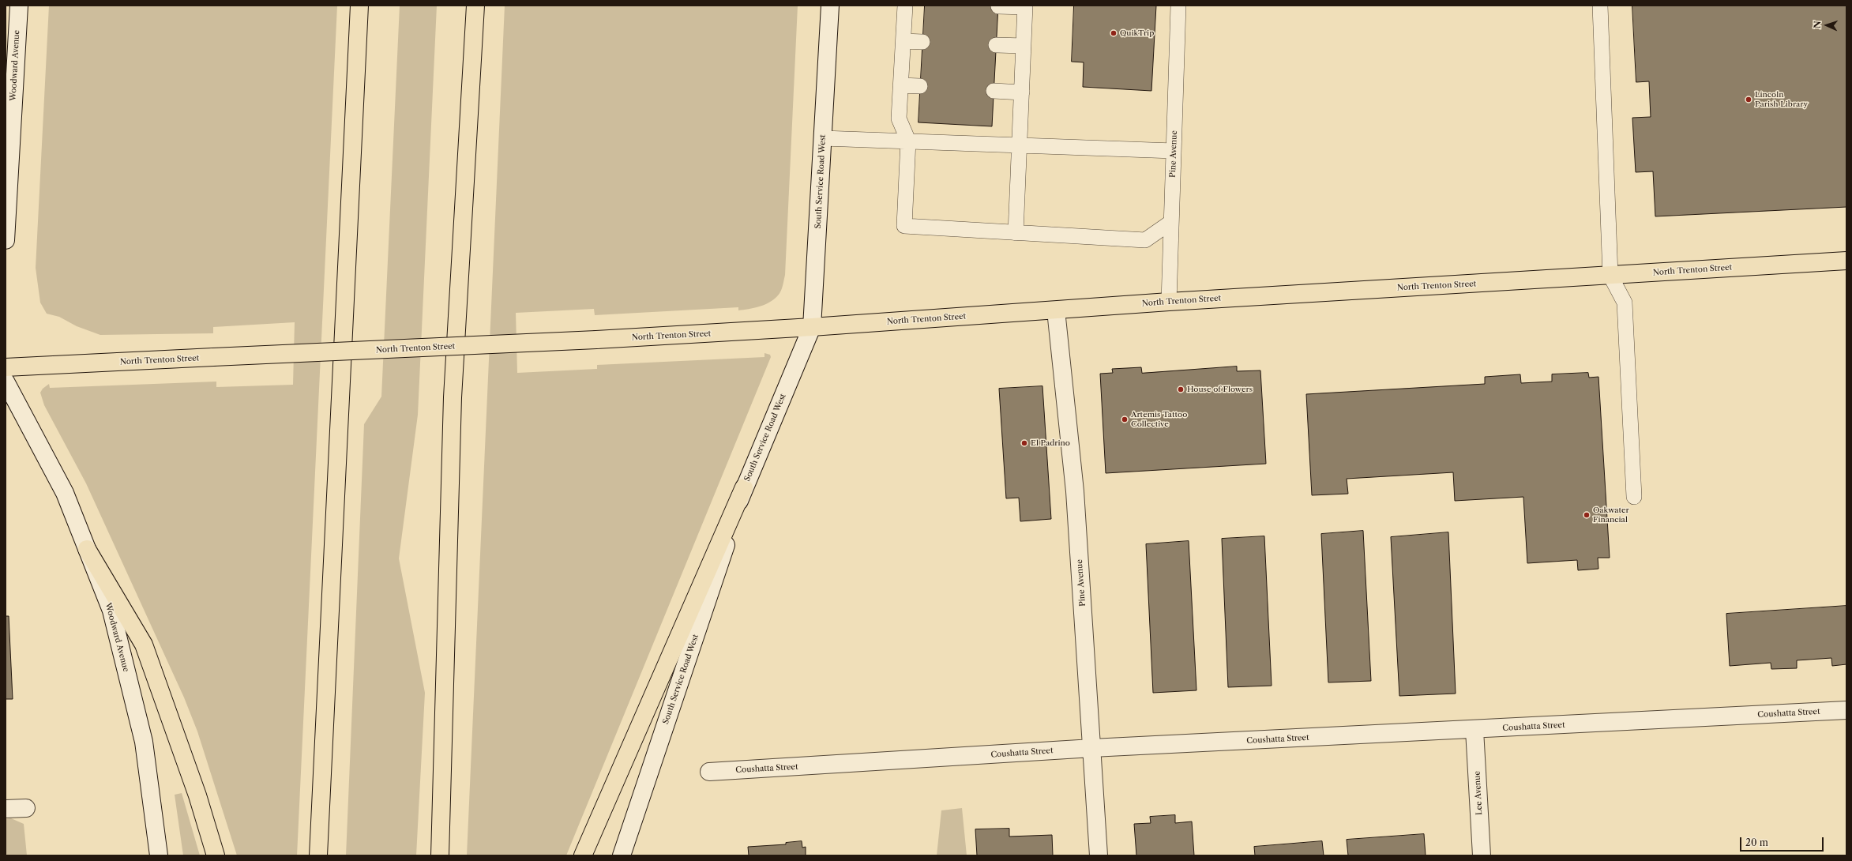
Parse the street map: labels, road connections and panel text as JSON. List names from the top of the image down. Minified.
{"streets":{"highway":["North Trenton Street"],"street":["Woodward Avenue","Pine Avenue","South Service Road West","Coushatta Street","Lee Avenue"]},"crossings":[["Pine Avenue","North Trenton Street"],["Pine Avenue","Coushatta Street"],["South Service Road West","North Trenton Street"],["Coushatta Street","Lee Avenue"]],"places":["QuikTrip","Lincoln Parish Library","House of Flowers","Artemis Tattoo Collective","El Padrino","Oakwater Financial"],"scale_bar":"20 m","north":"left"}
